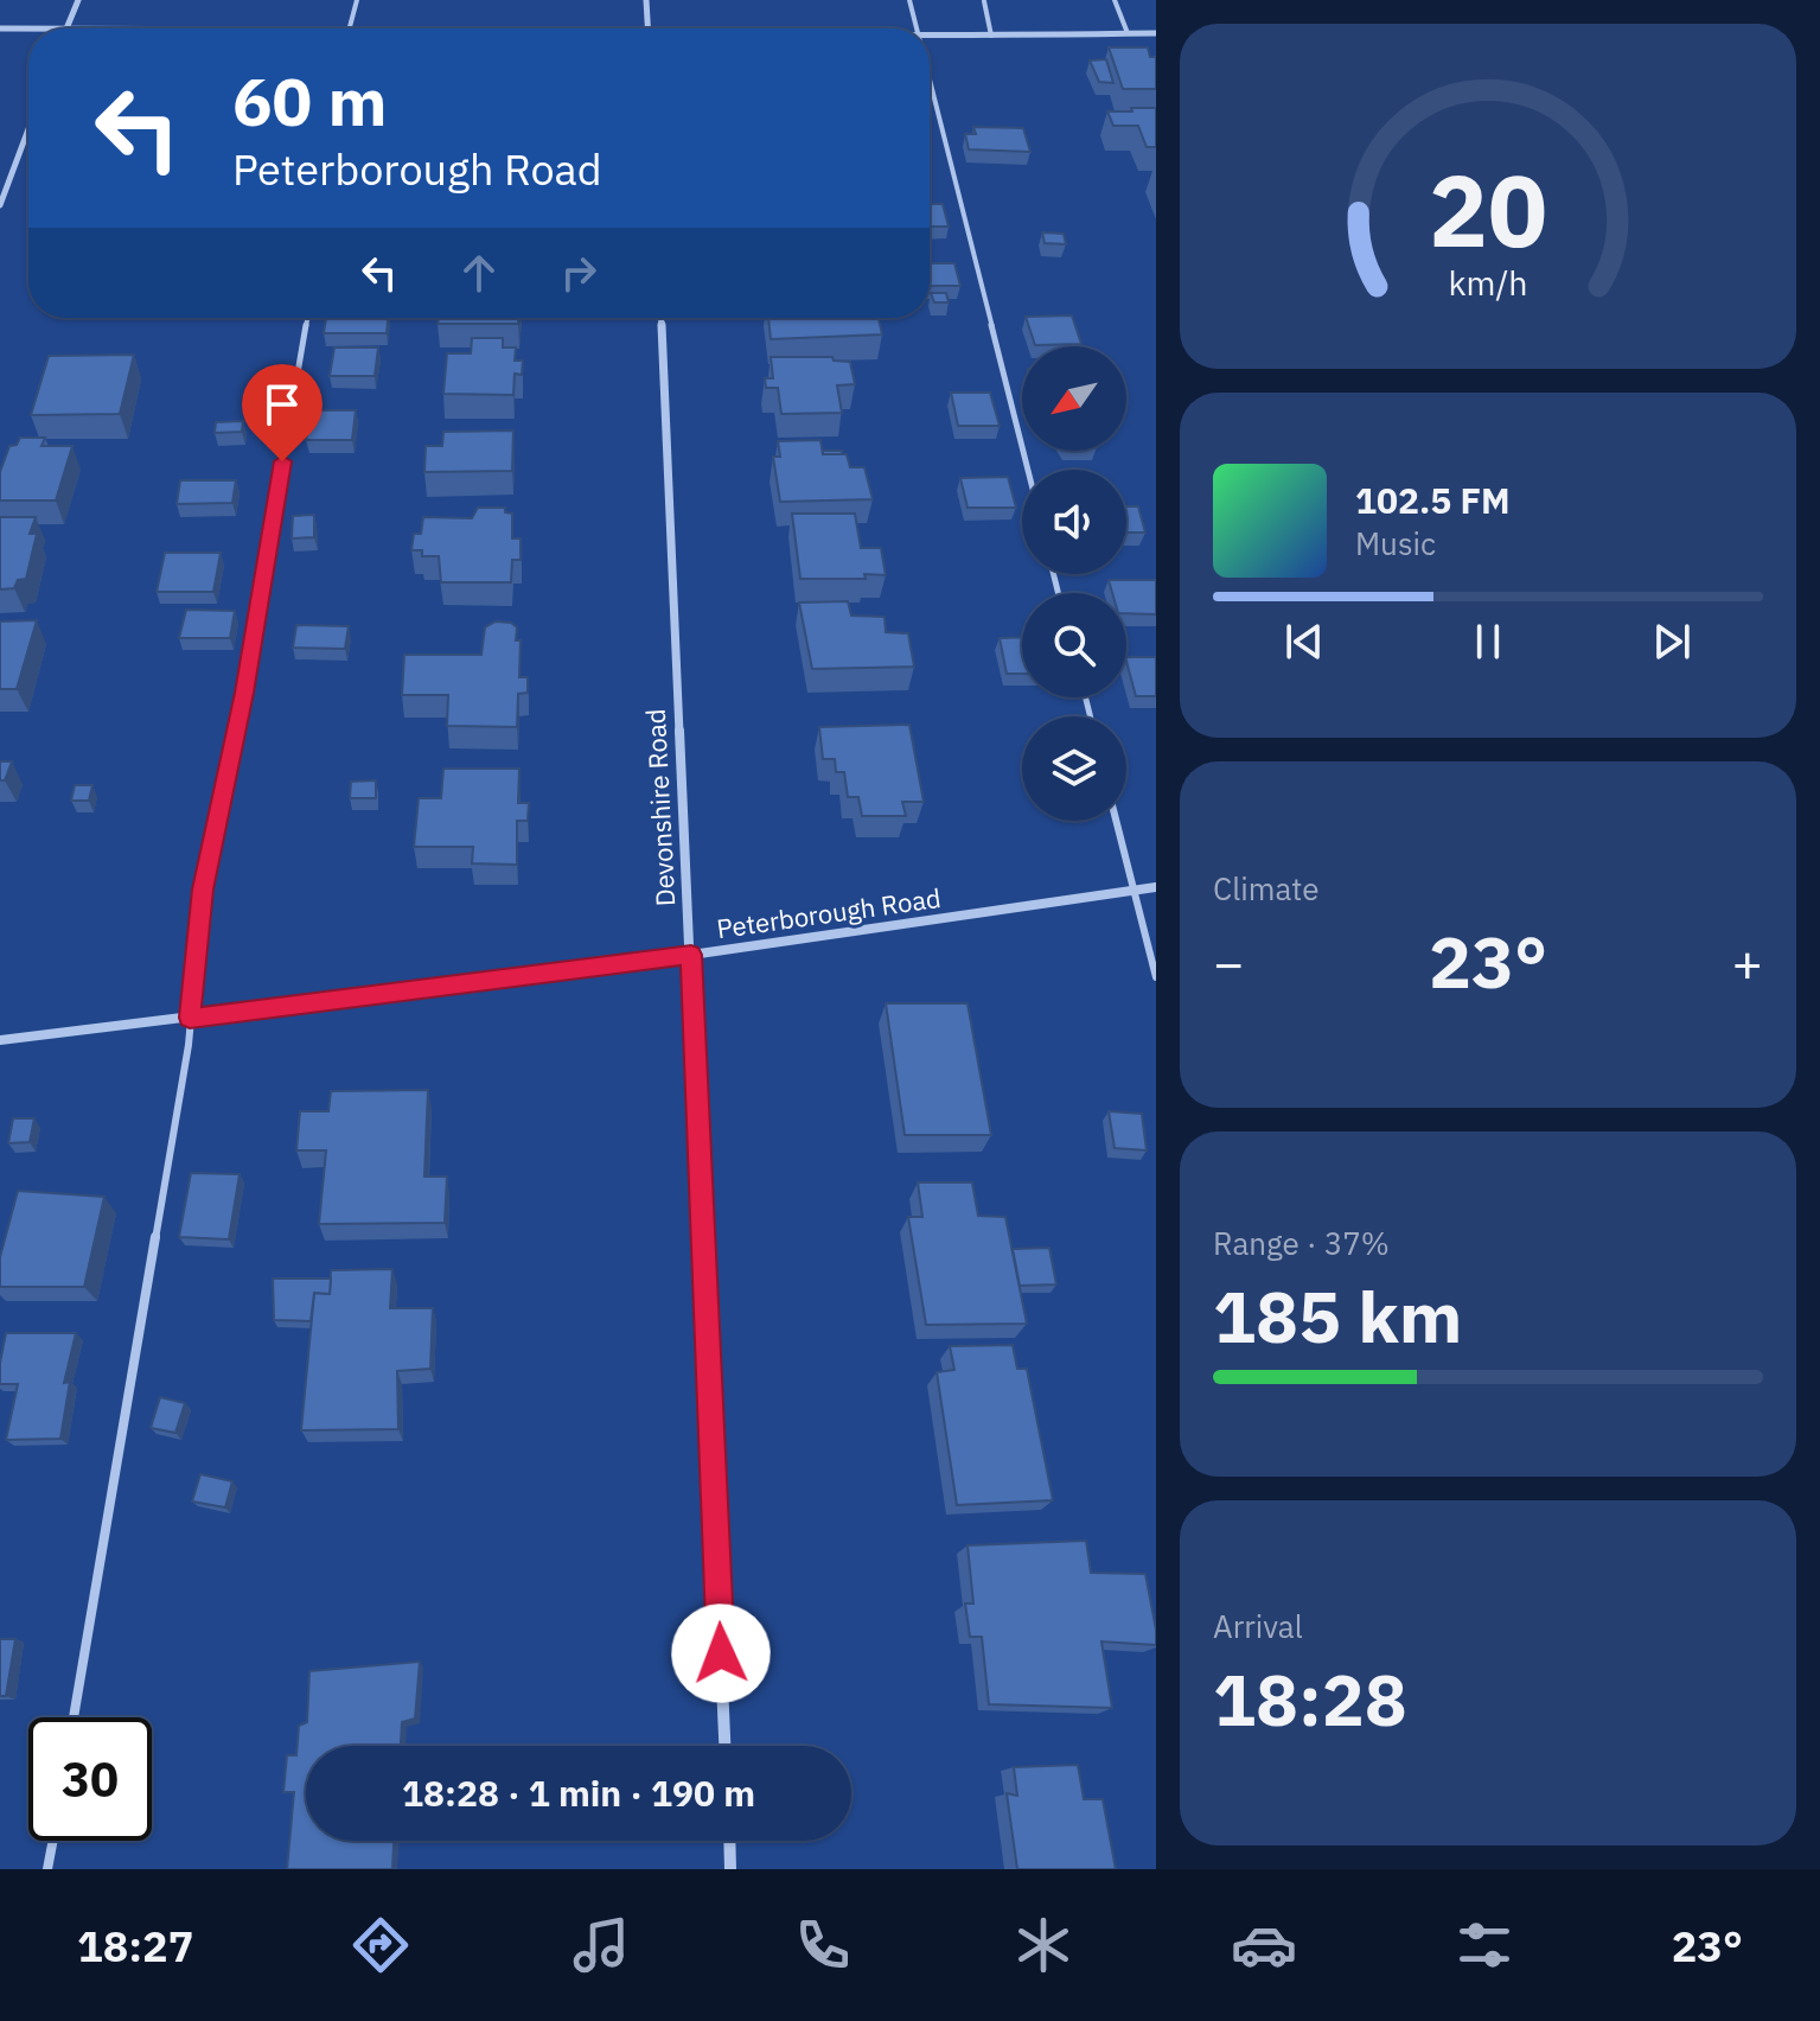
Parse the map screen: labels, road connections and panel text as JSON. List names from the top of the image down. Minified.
{"streets":{"street":["Devonshire Road","Peterborough Road"]},"crossings":[["Devonshire Road","Peterborough Road"]],"north":"bottom left","page":{"turn":["60 m","Peterborough Road"],"song":["102.5 FM","Music"],"tile":["Climate",["Range · 37%","185 km"],["Arrival","18:28"]],"heat":["−","23°","+"],"limit":"30","trip":"18:28 · 1 min · 190 m","tabs":["18:27","23°"],"gauge":["20","km/h"]}}
